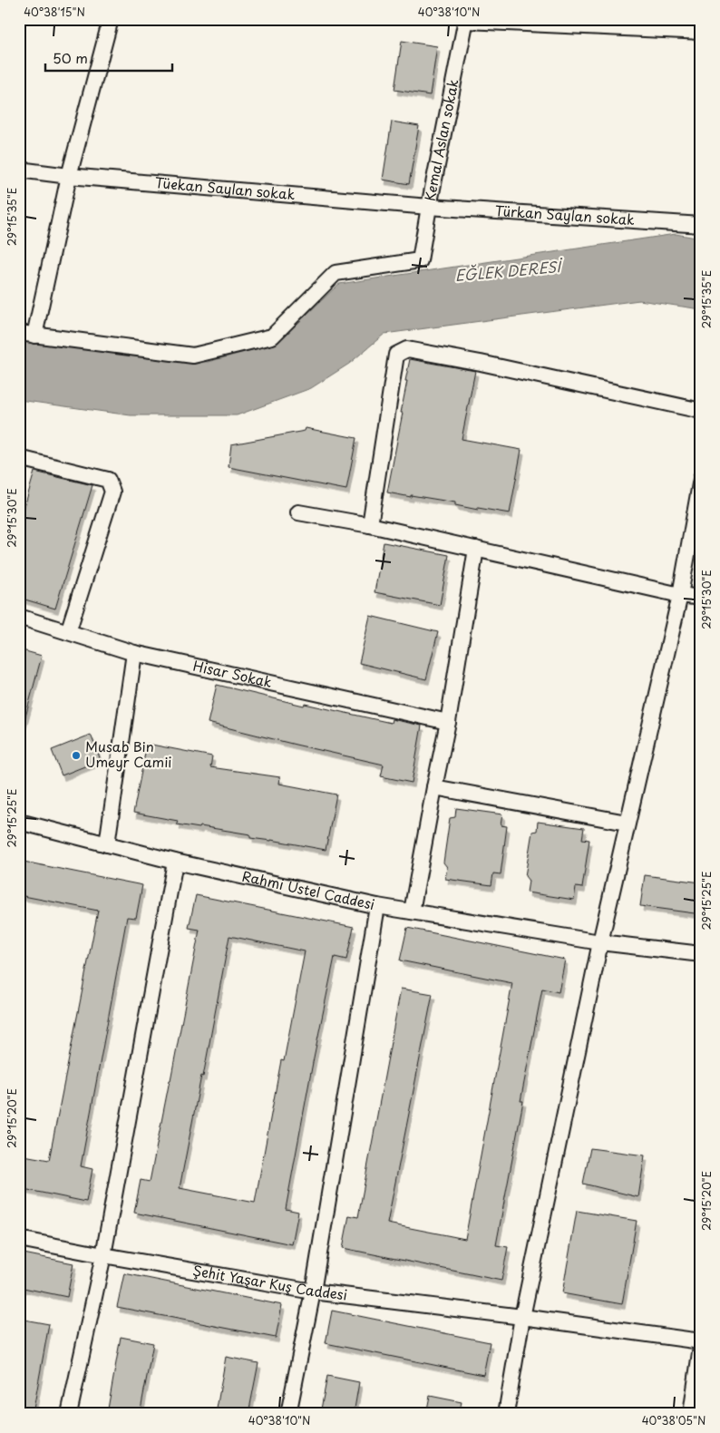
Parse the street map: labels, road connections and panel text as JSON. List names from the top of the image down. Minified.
{"streets":{"street":["Kemal Aslan sokak","Tüekan Saylan sokak","Türkan Saylan sokak","Hisar Sokak","Rahmi Üstel Caddesi","Şehit Yaşar Kuş Caddesi"]},"crossings":[["Kemal Aslan sokak","Tüekan Saylan sokak"],["Kemal Aslan sokak","Türkan Saylan sokak"],["Tüekan Saylan sokak","Türkan Saylan sokak"]],"water":["EĞLEK DERESİ"],"places":["Musab Bin Umeyr Camii"],"scale_bar":"50 m","coordinates":["40°38'15\"N","40°38'10\"N","29°15'35\"E","29°15'30\"E","29°15'25\"E","29°15'20\"E","40°38'05\"N"]}
